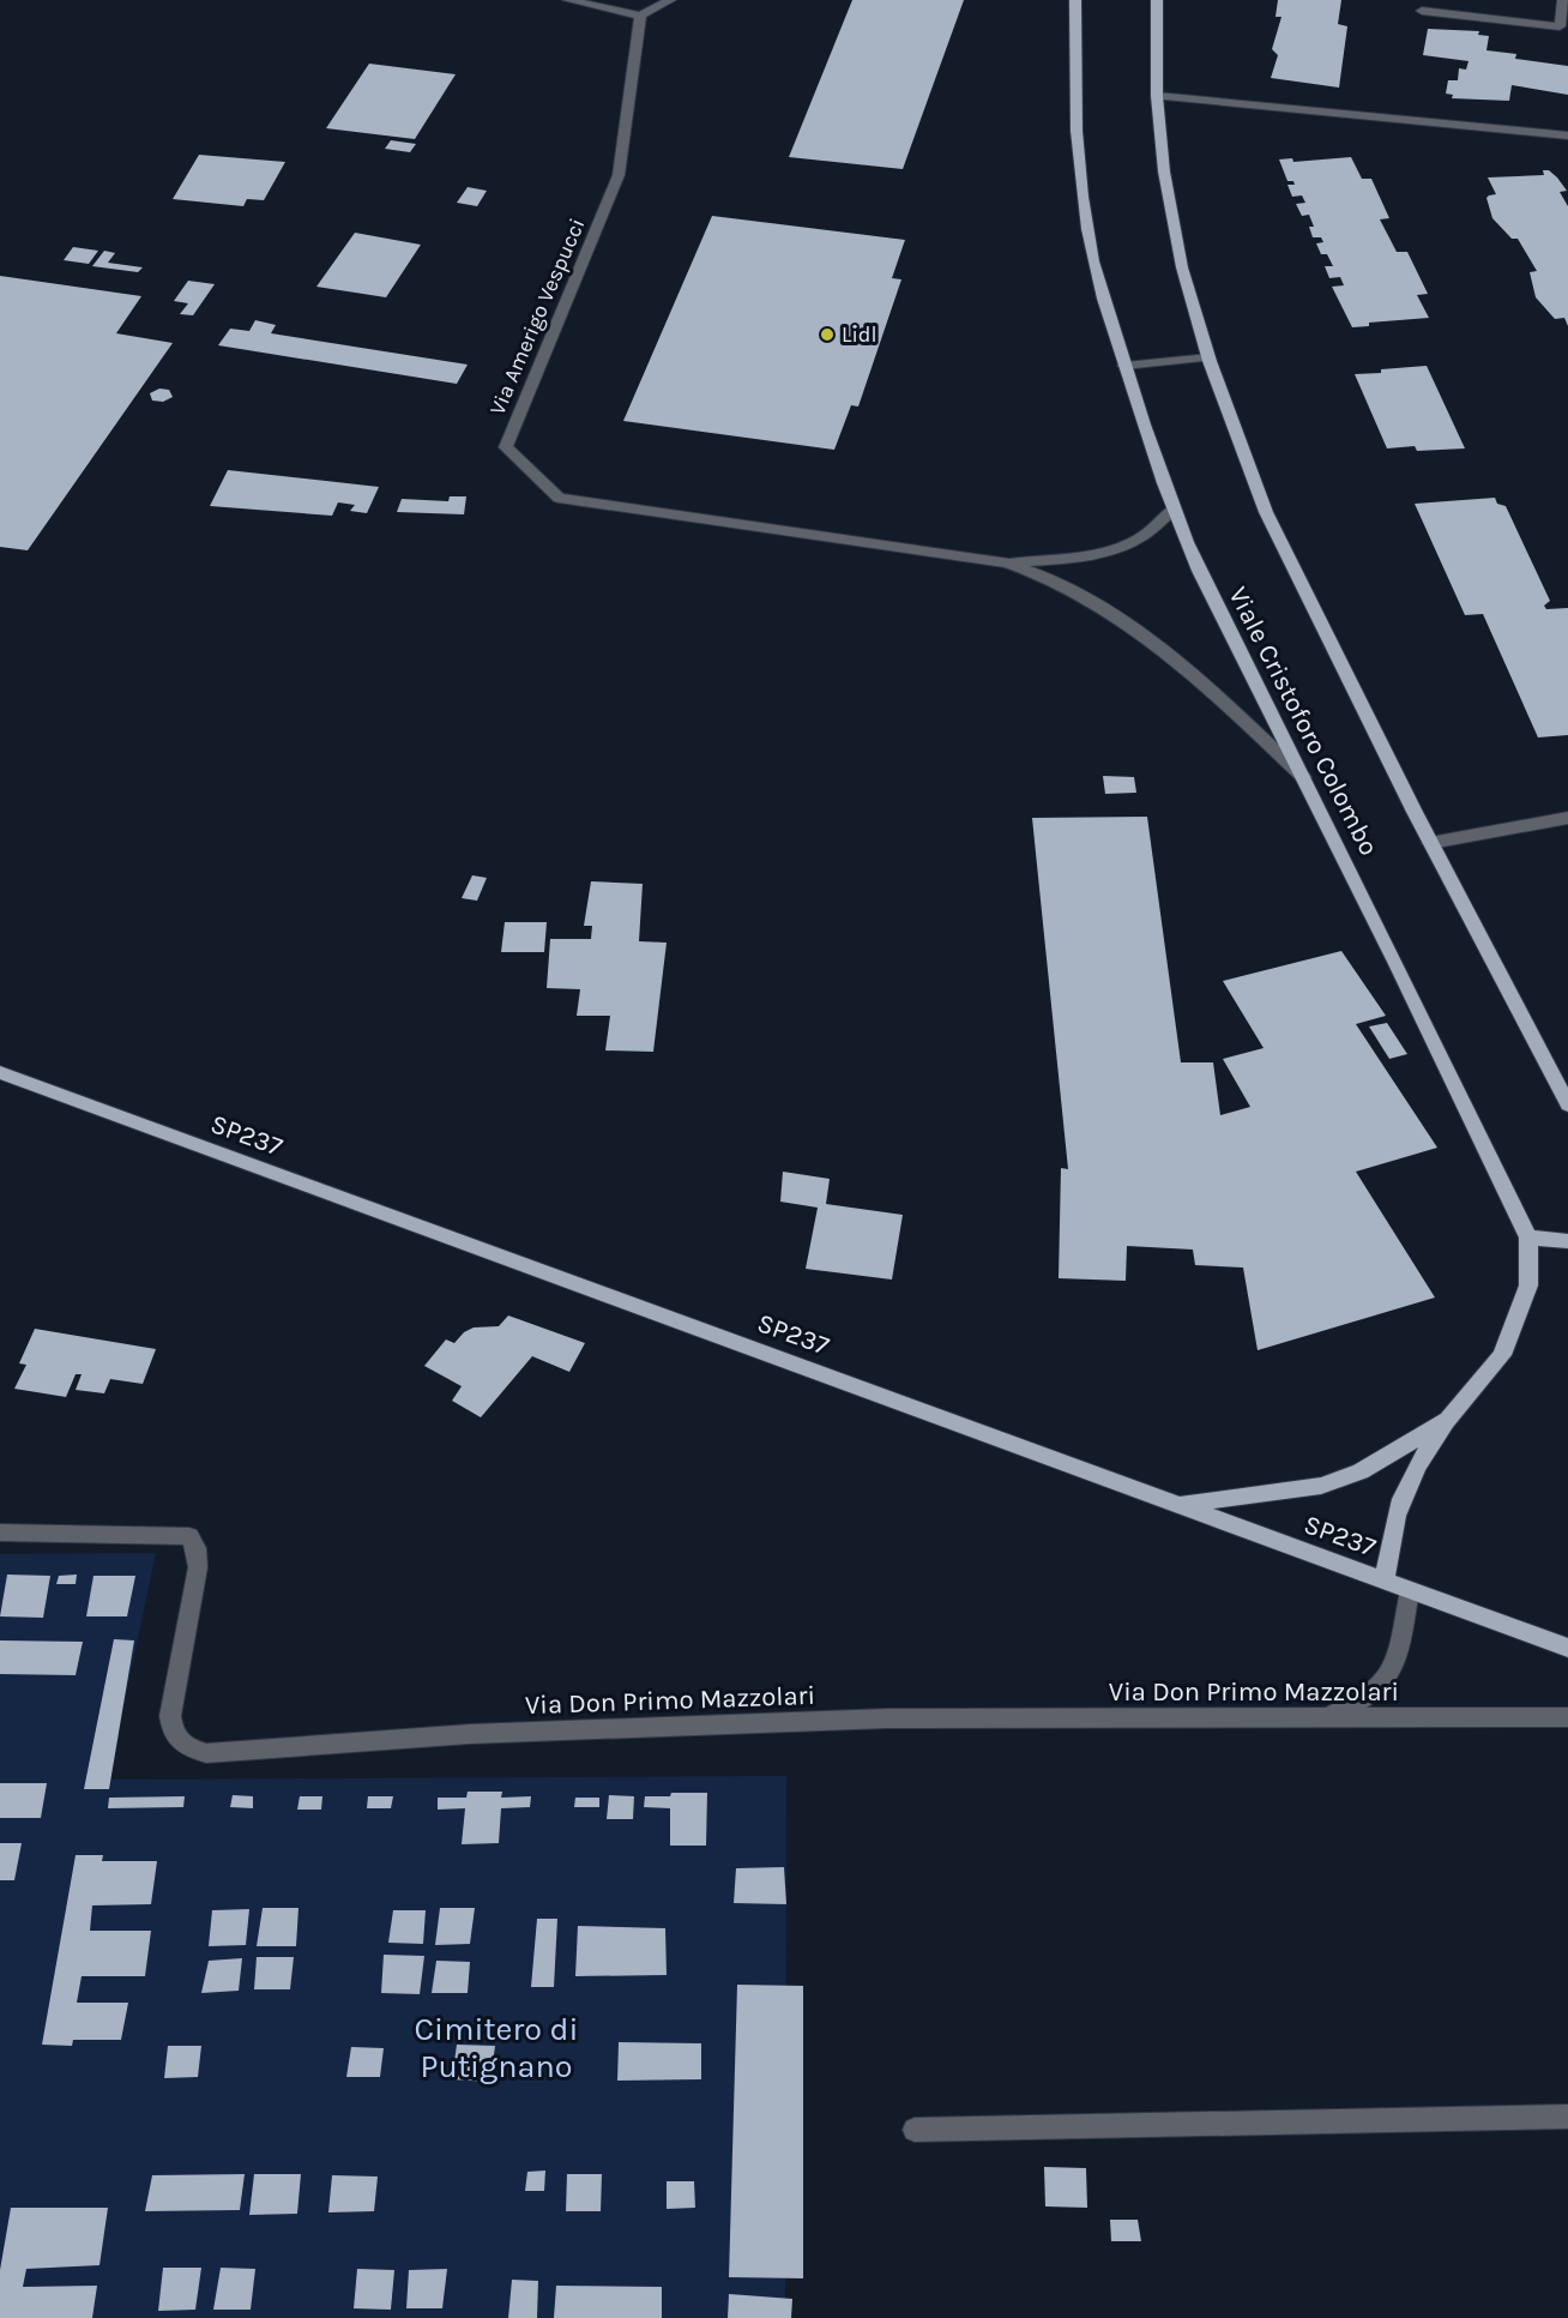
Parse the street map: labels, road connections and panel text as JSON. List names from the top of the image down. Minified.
{"streets":{"main road":["Viale Cristoforo Colombo","SP237"],"street":["Via Amerigo Vespucci","Via Don Primo Mazzolari"]},"crossings":[["Via Amerigo Vespucci","Viale Cristoforo Colombo"],["Viale Cristoforo Colombo","SP237"]],"parks":["Cimitero di Putignano"],"places":["Lidl"]}
